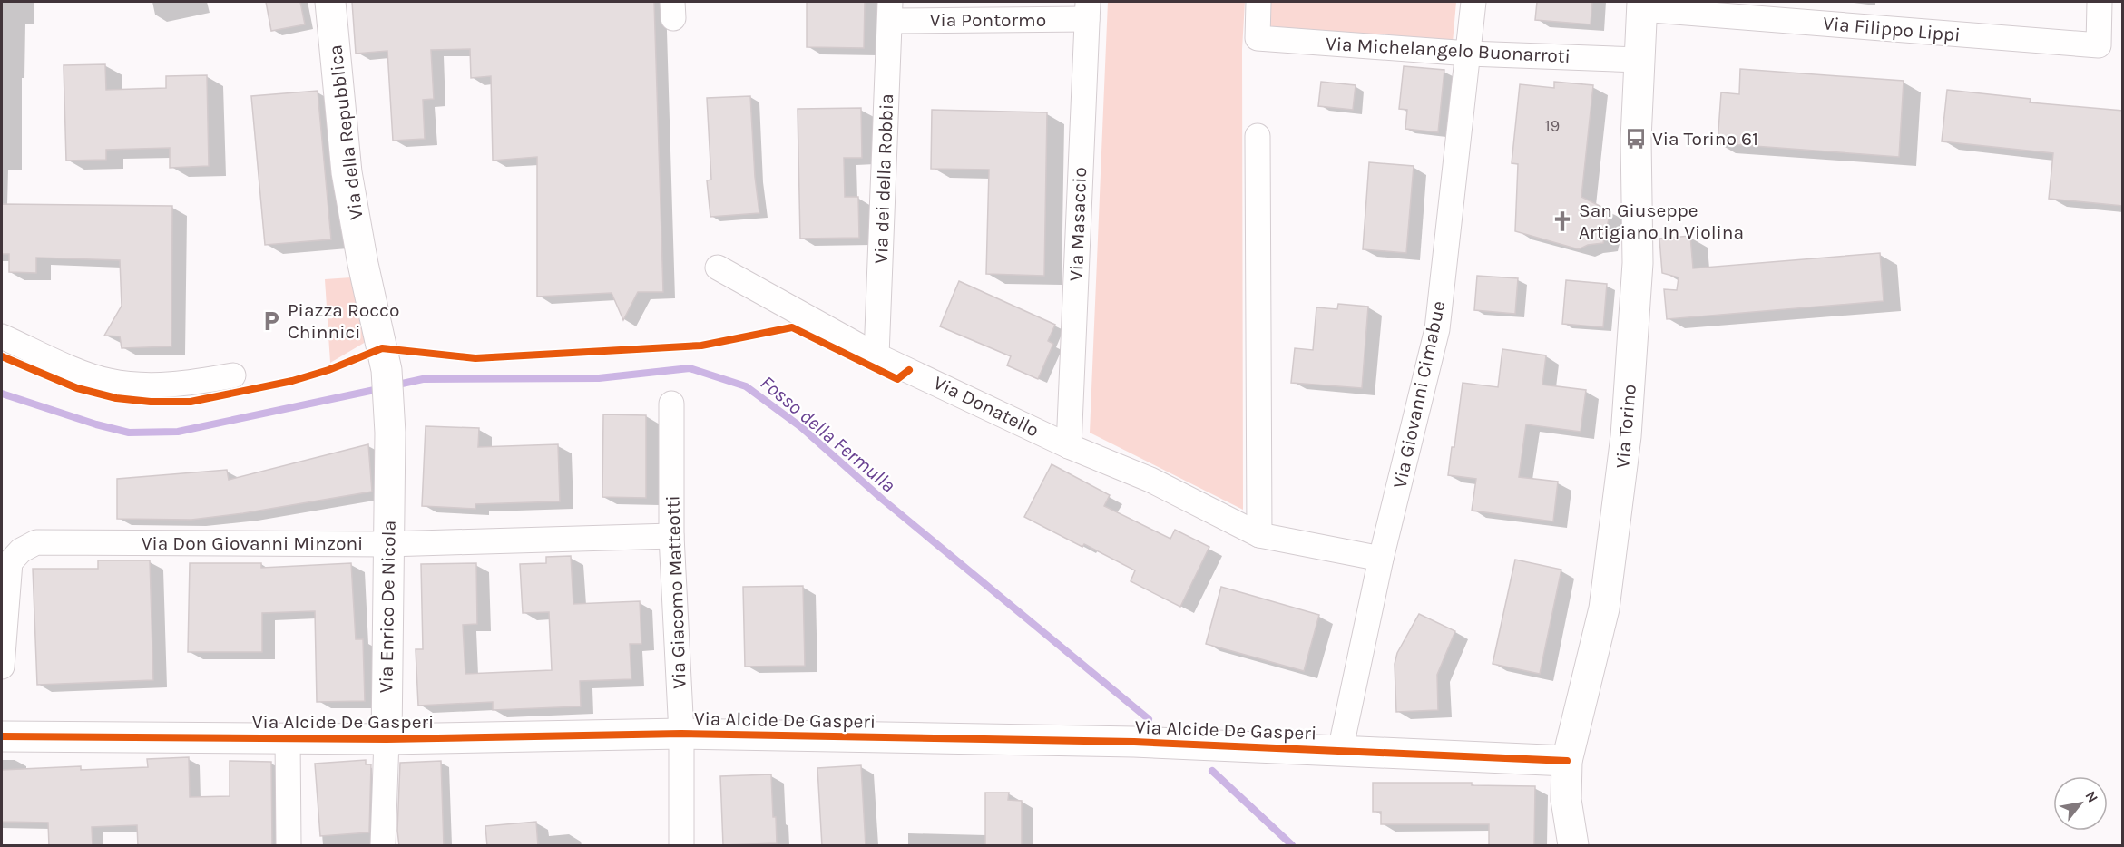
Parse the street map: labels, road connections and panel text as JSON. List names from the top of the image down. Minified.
{"streets":{"street":["Via Pontormo","Via Filippo Lippi","Via Michelangelo Buonarroti","Via della Repubblica","Via dei della Robbia","Via Masaccio","Via Giovanni Cimabue","Via Donatello","Via Torino","Via Don Giovanni Minzoni","Via Giacomo Matteotti","Via Enrico De Nicola","Via Alcide De Gasperi"]},"crossings":[["Via Pontormo","Via dei della Robbia"],["Via Pontormo","Via Masaccio"],["Via Filippo Lippi","Via Torino"],["Via Michelangelo Buonarroti","Via Giovanni Cimabue"],["Via Michelangelo Buonarroti","Via Torino"],["Via della Repubblica","Via Enrico De Nicola"],["Via dei della Robbia","Via Donatello"],["Via Masaccio","Via Donatello"],["Via Giovanni Cimabue","Via Donatello"],["Via Giovanni Cimabue","Via Alcide De Gasperi"],["Via Torino","Via Alcide De Gasperi"],["Via Don Giovanni Minzoni","Via Giacomo Matteotti"],["Via Don Giovanni Minzoni","Via Enrico De Nicola"],["Via Giacomo Matteotti","Via Alcide De Gasperi"],["Via Enrico De Nicola","Via Alcide De Gasperi"]],"water":["Fosso della Fermulla"],"places":{"bus stop":["Via Torino 61"],"church":["San Giuseppe Artigiano In Violina"],"parking":["Piazza Rocco Chinnici"]},"house_numbers":["19"],"north":"top right"}
